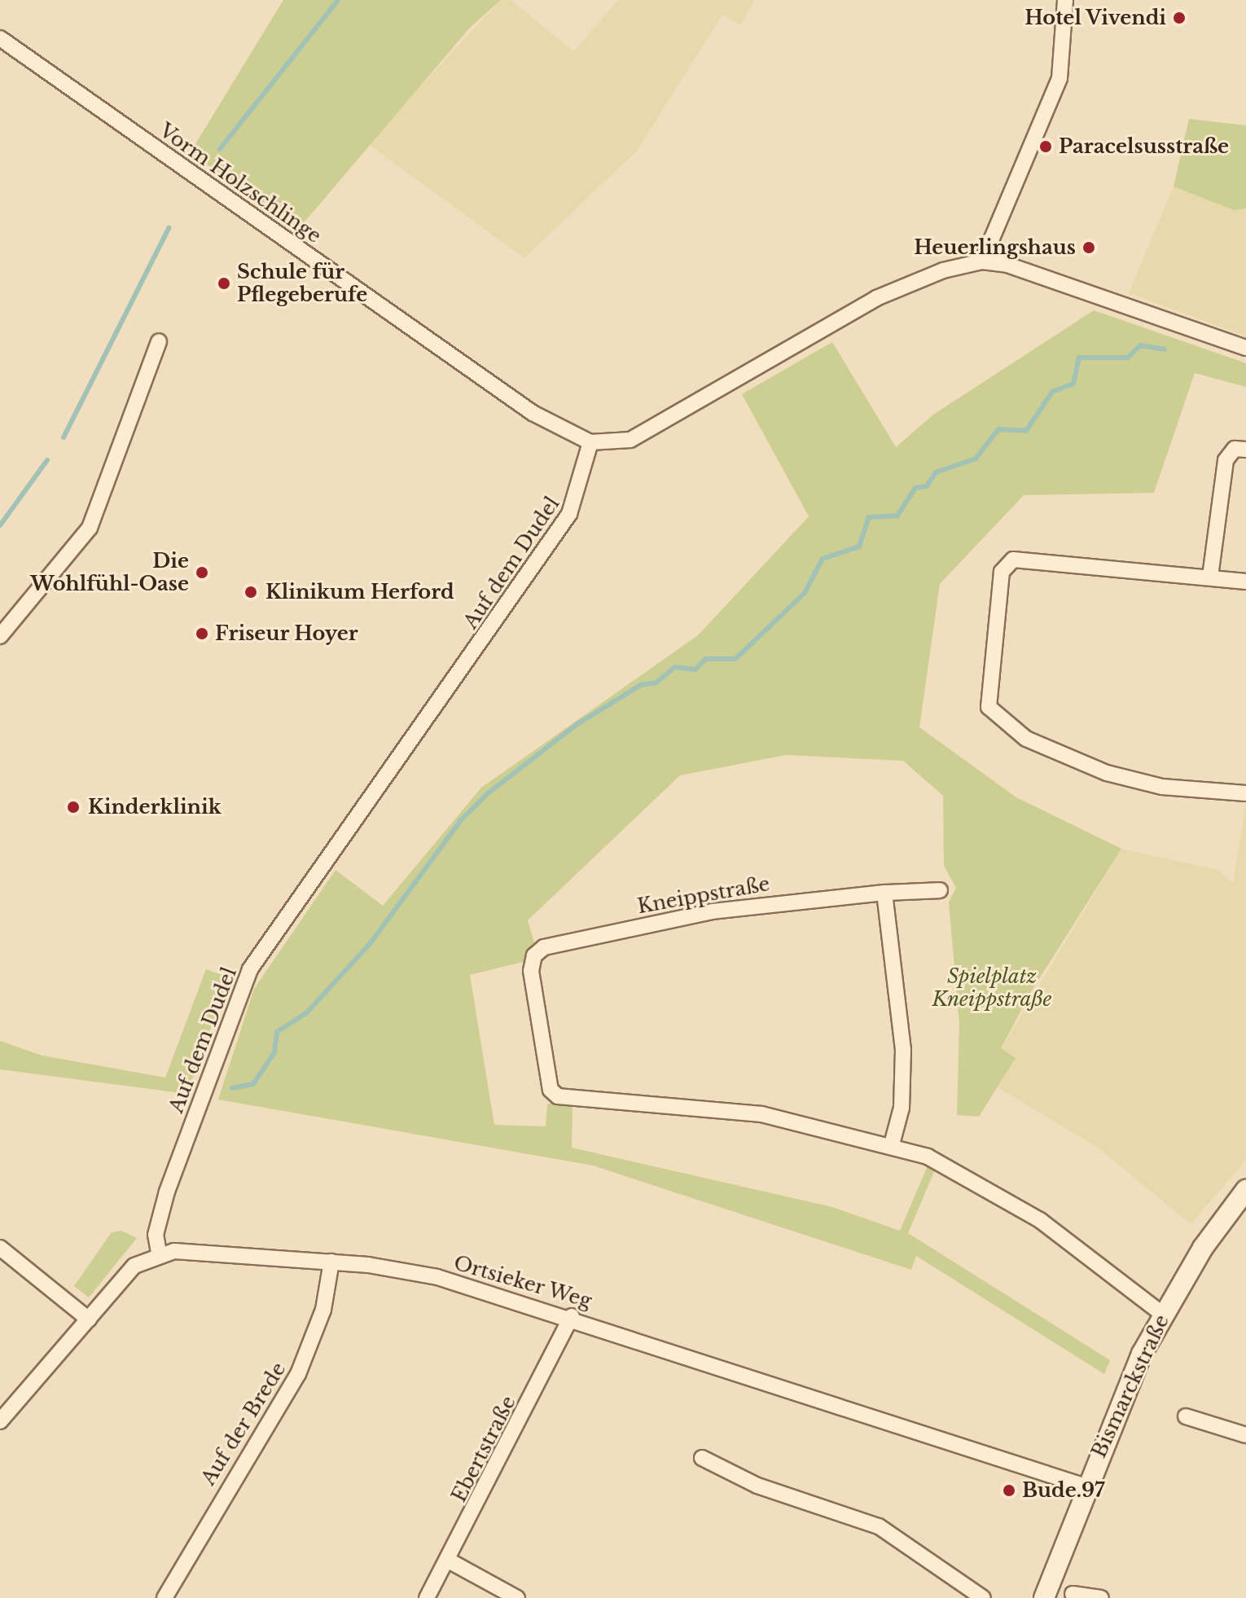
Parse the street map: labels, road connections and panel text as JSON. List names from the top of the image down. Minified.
{"streets":{"main road":["Bismarckstraße"],"street":["Vorm Holzschlinge","Auf dem Dudel","Kneippstraße","Ortsieker Weg","Auf der Brede","Ebertstraße"]},"crossings":[["Vorm Holzschlinge","Auf dem Dudel"],["Auf dem Dudel","Ortsieker Weg"],["Ortsieker Weg","Bismarckstraße"],["Ortsieker Weg","Auf der Brede"],["Ortsieker Weg","Ebertstraße"]],"parks":["Spielplatz Kneippstraße"],"places":["Hotel Vivendi","Paracelsusstraße","Heuerlingshaus","Schule für Pflegeberufe","Die Wohlfühl-Oase","Klinikum Herford","Friseur Hoyer","Kinderklinik","Bude.97"]}
